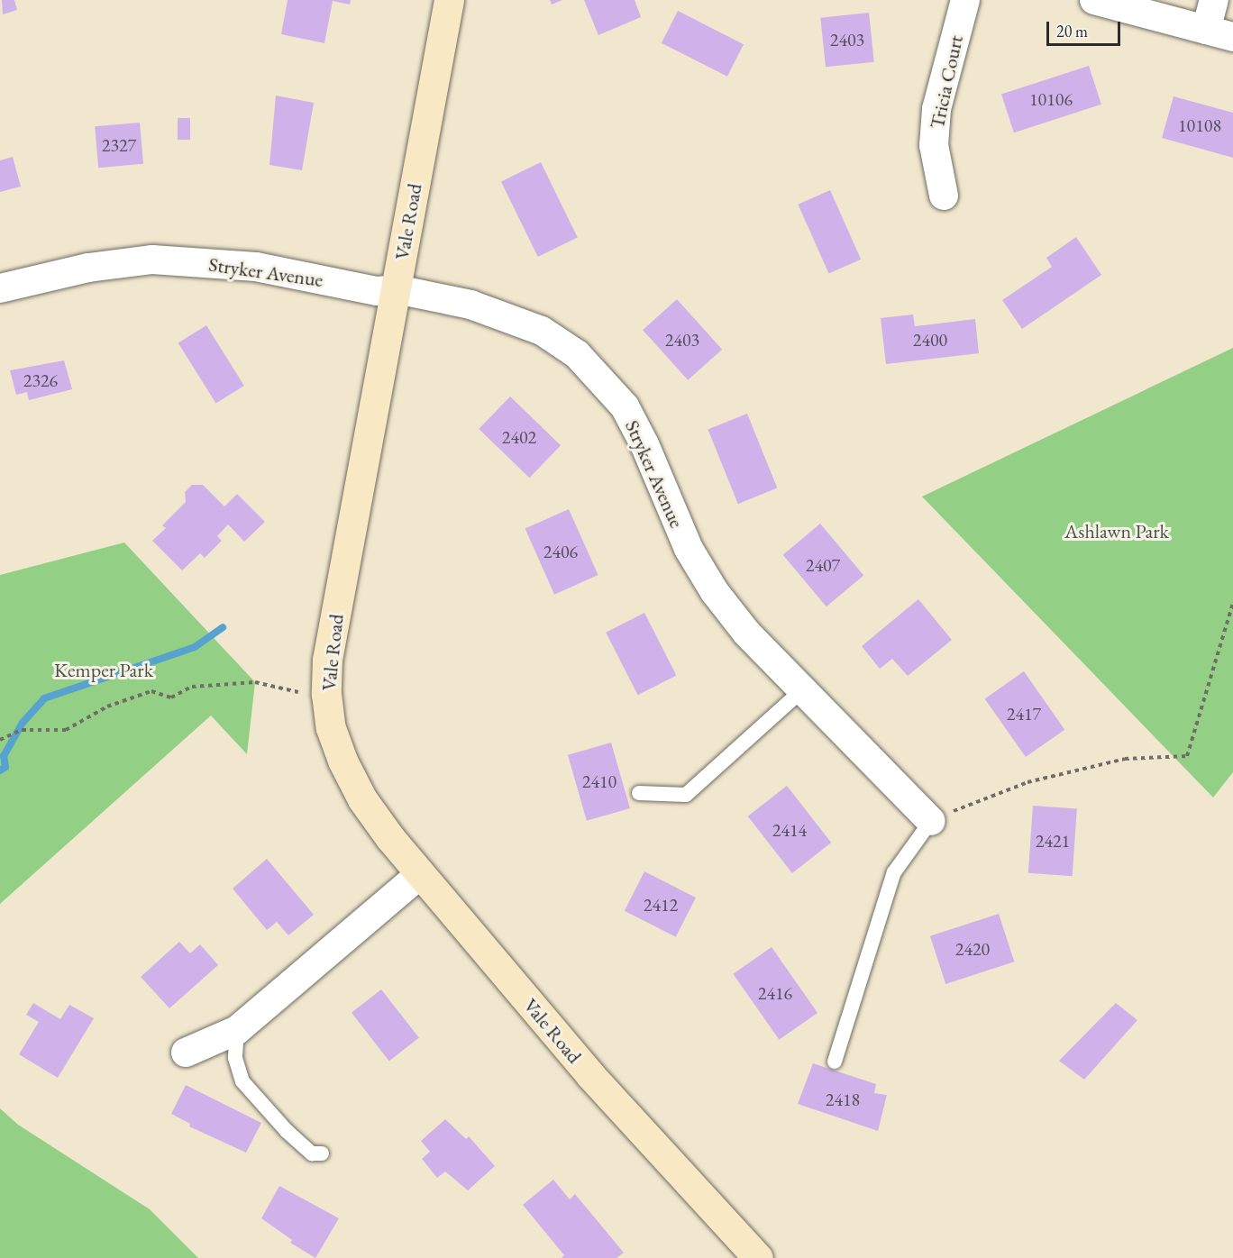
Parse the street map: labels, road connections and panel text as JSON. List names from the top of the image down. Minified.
{"streets":{"main road":["Vale Road"],"street":["Tricia Court","Stryker Avenue"]},"crossings":[["Vale Road","Stryker Avenue"]],"parks":["Ashlawn Park","Kemper Park"],"house_numbers":["2403","10106","10108","2327","2403","2400","2326","2402","2406","2407","2417","2410","2414","2421","2412","2420","2416","2418"],"scale_bar":"20 m"}
